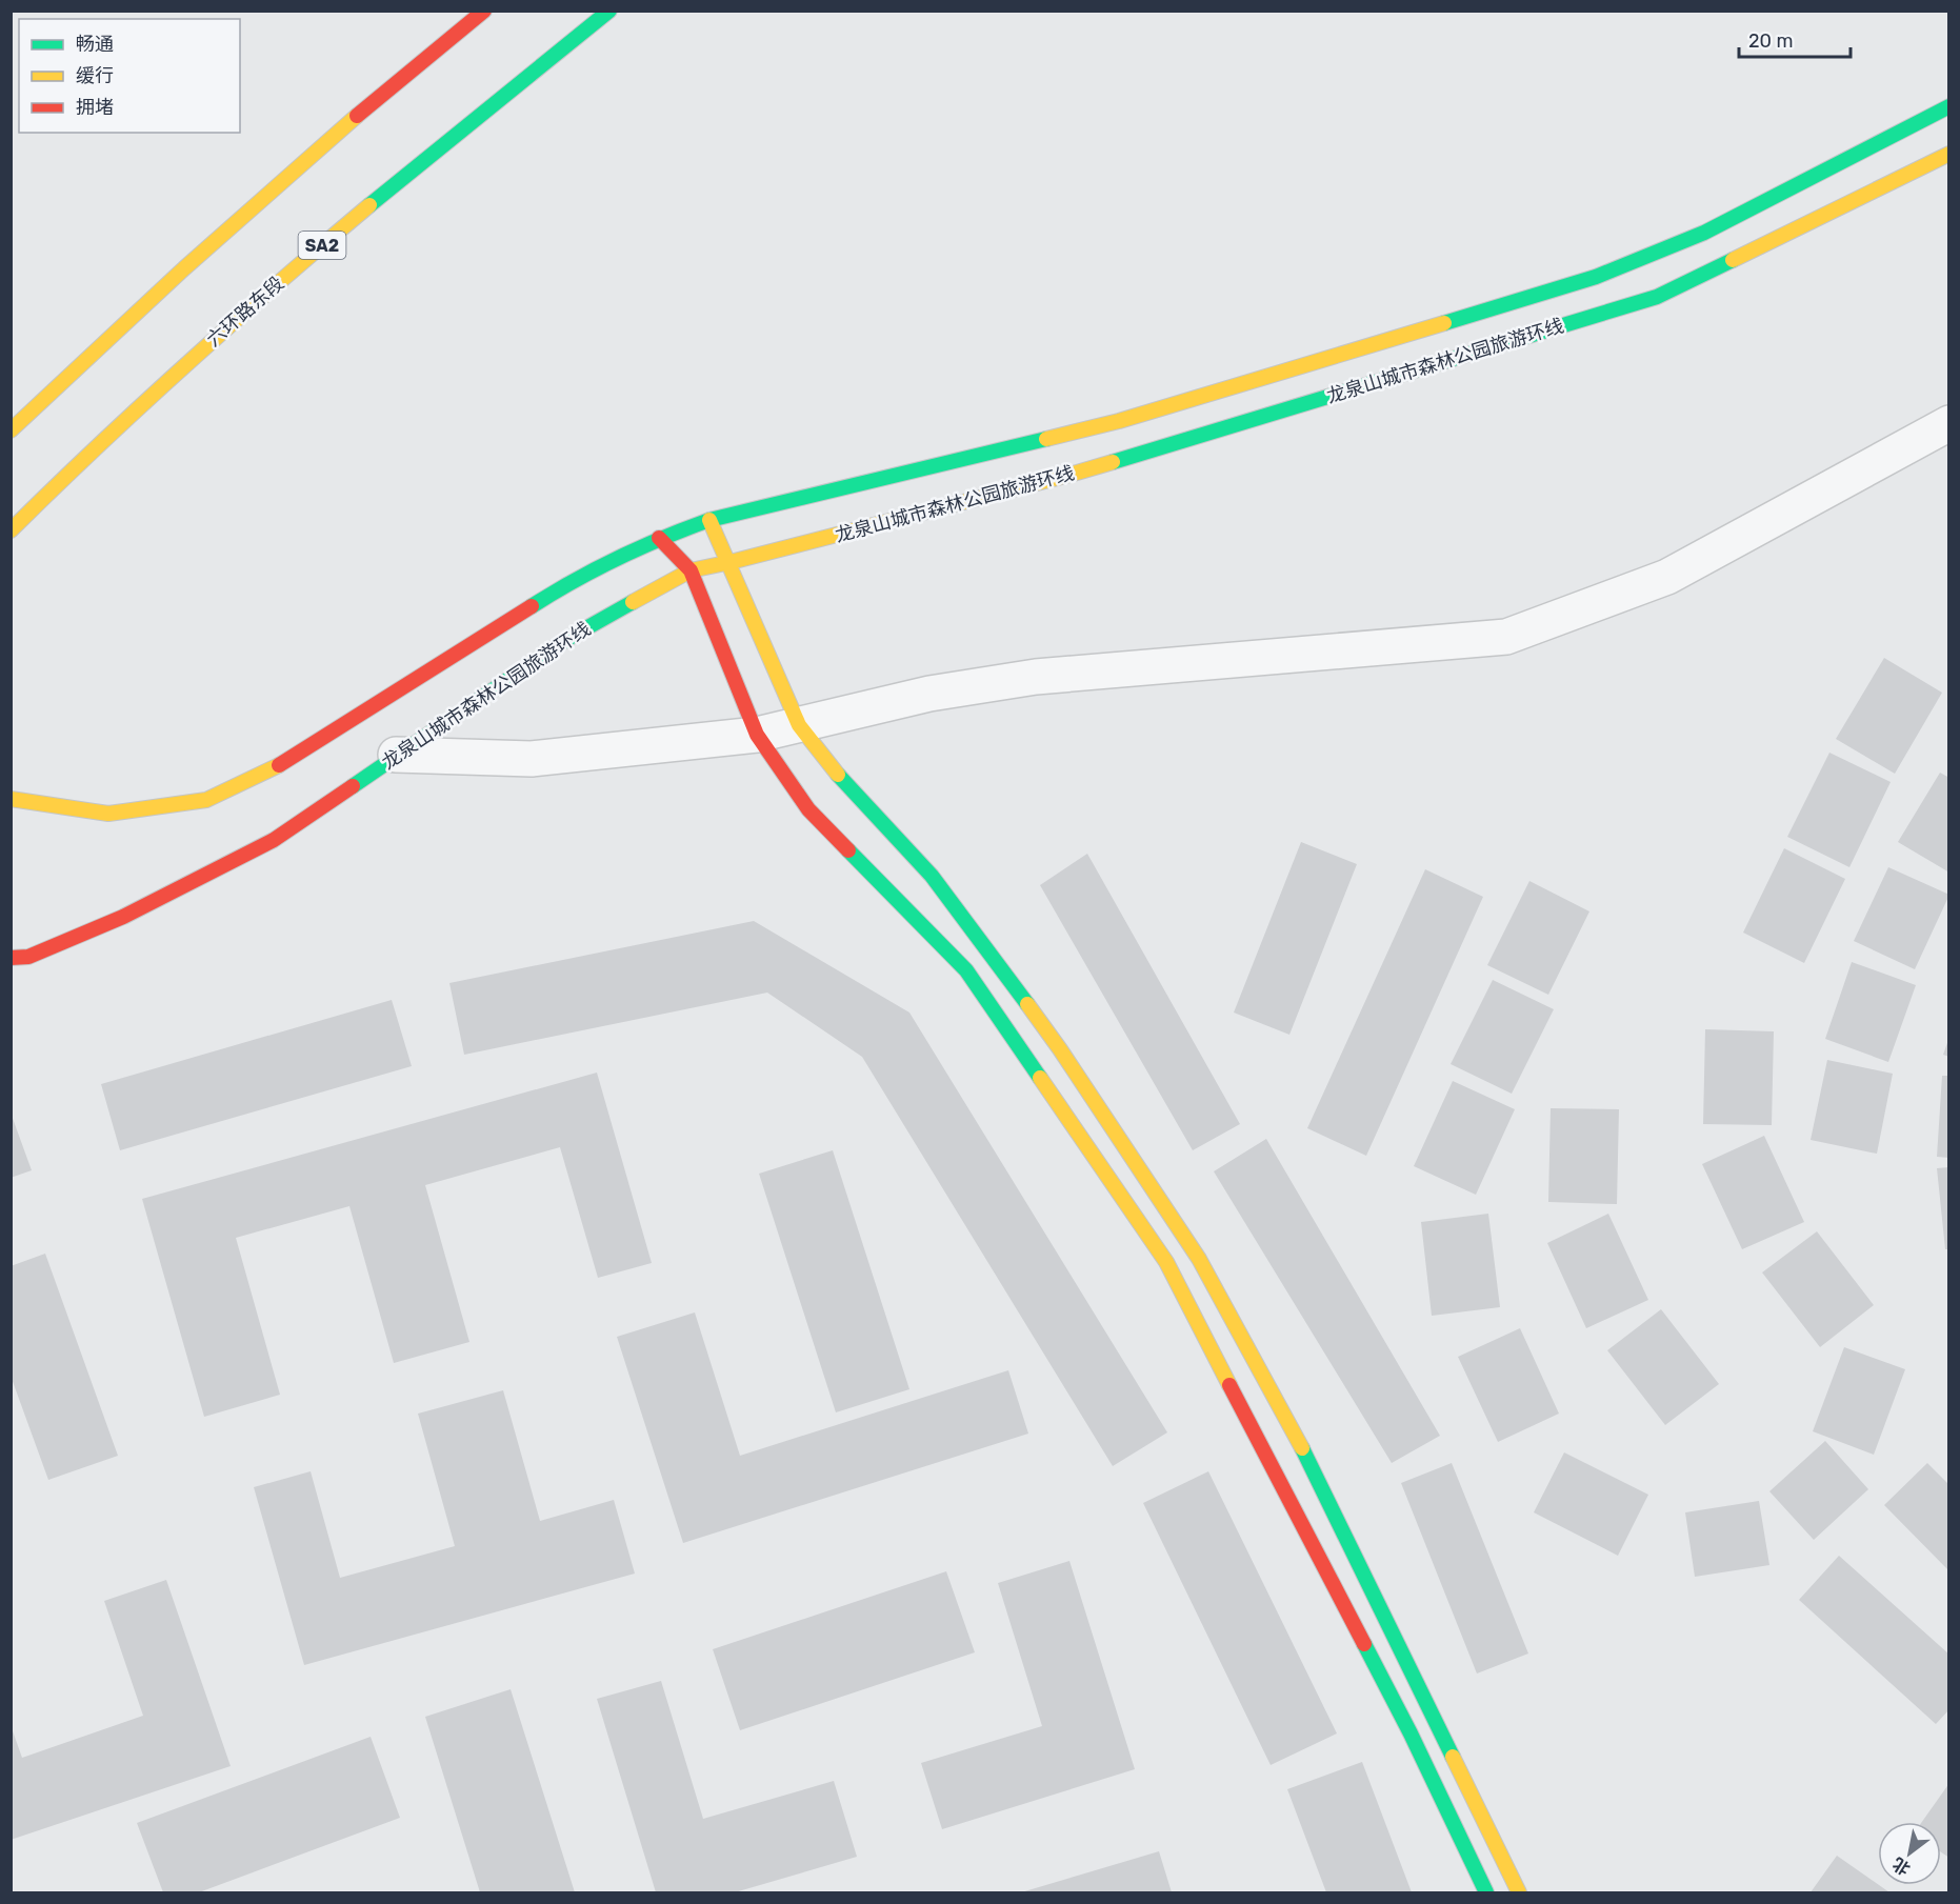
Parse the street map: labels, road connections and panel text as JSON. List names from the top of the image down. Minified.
{"streets":{"main road":["SA2","六环路东段","龙泉山城市森林公园旅游环线"]},"legend":["畅通","缓行","拥堵"],"scale_bar":"20 m","north":"bottom left"}
